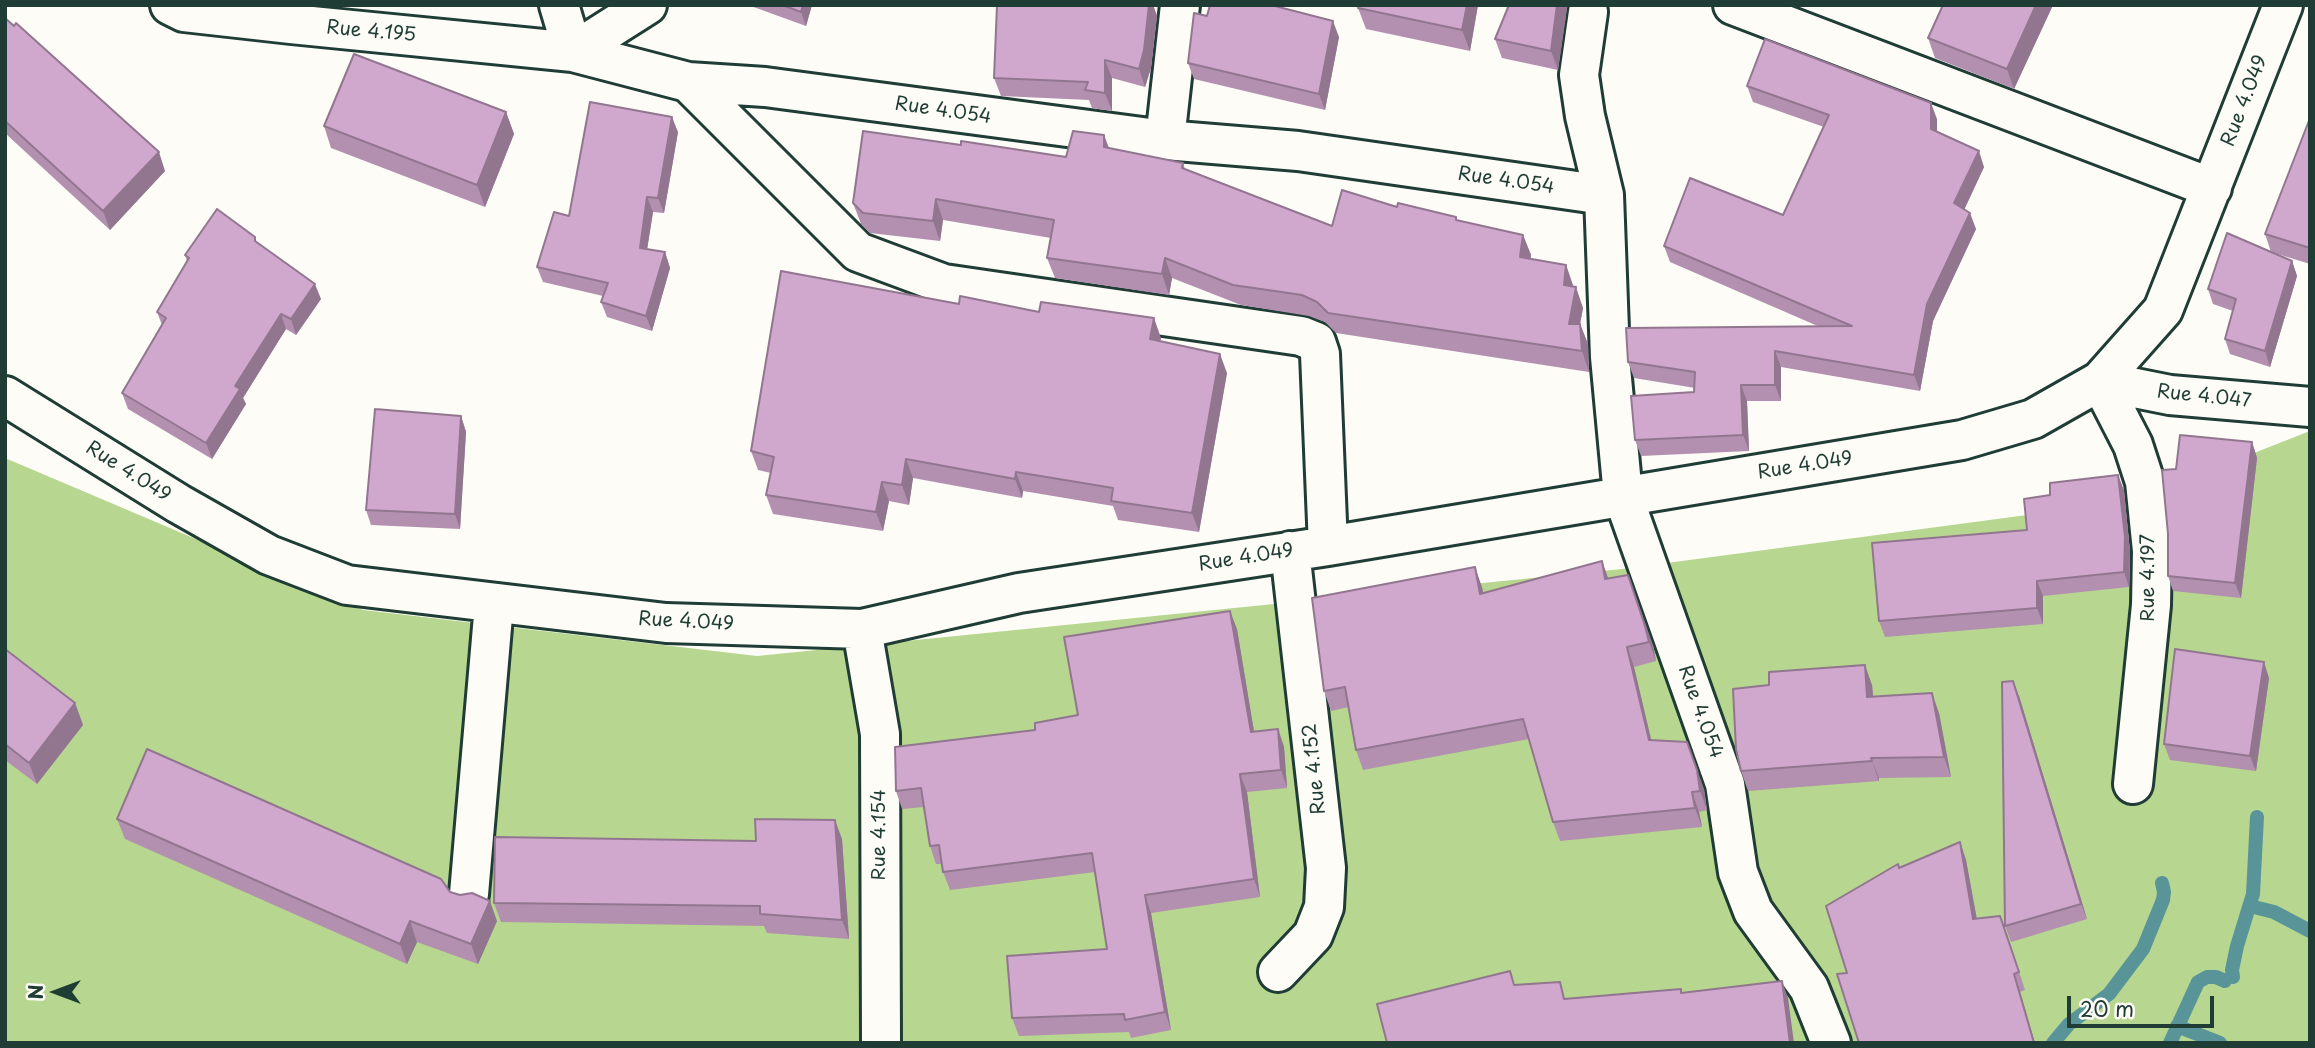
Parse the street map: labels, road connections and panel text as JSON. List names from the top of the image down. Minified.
{"streets":{"street":["Rue 4.195","Rue 4.049","Rue 4.054","Rue 4.047","Rue 4.197","Rue 4.152","Rue 4.154"]},"crossings":[["Rue 4.195","Rue 4.054"],["Rue 4.049","Rue 4.054"],["Rue 4.049","Rue 4.047"],["Rue 4.049","Rue 4.197"],["Rue 4.049","Rue 4.152"],["Rue 4.049","Rue 4.154"],["Rue 4.047","Rue 4.197"]],"scale_bar":"20 m","north":"left"}
